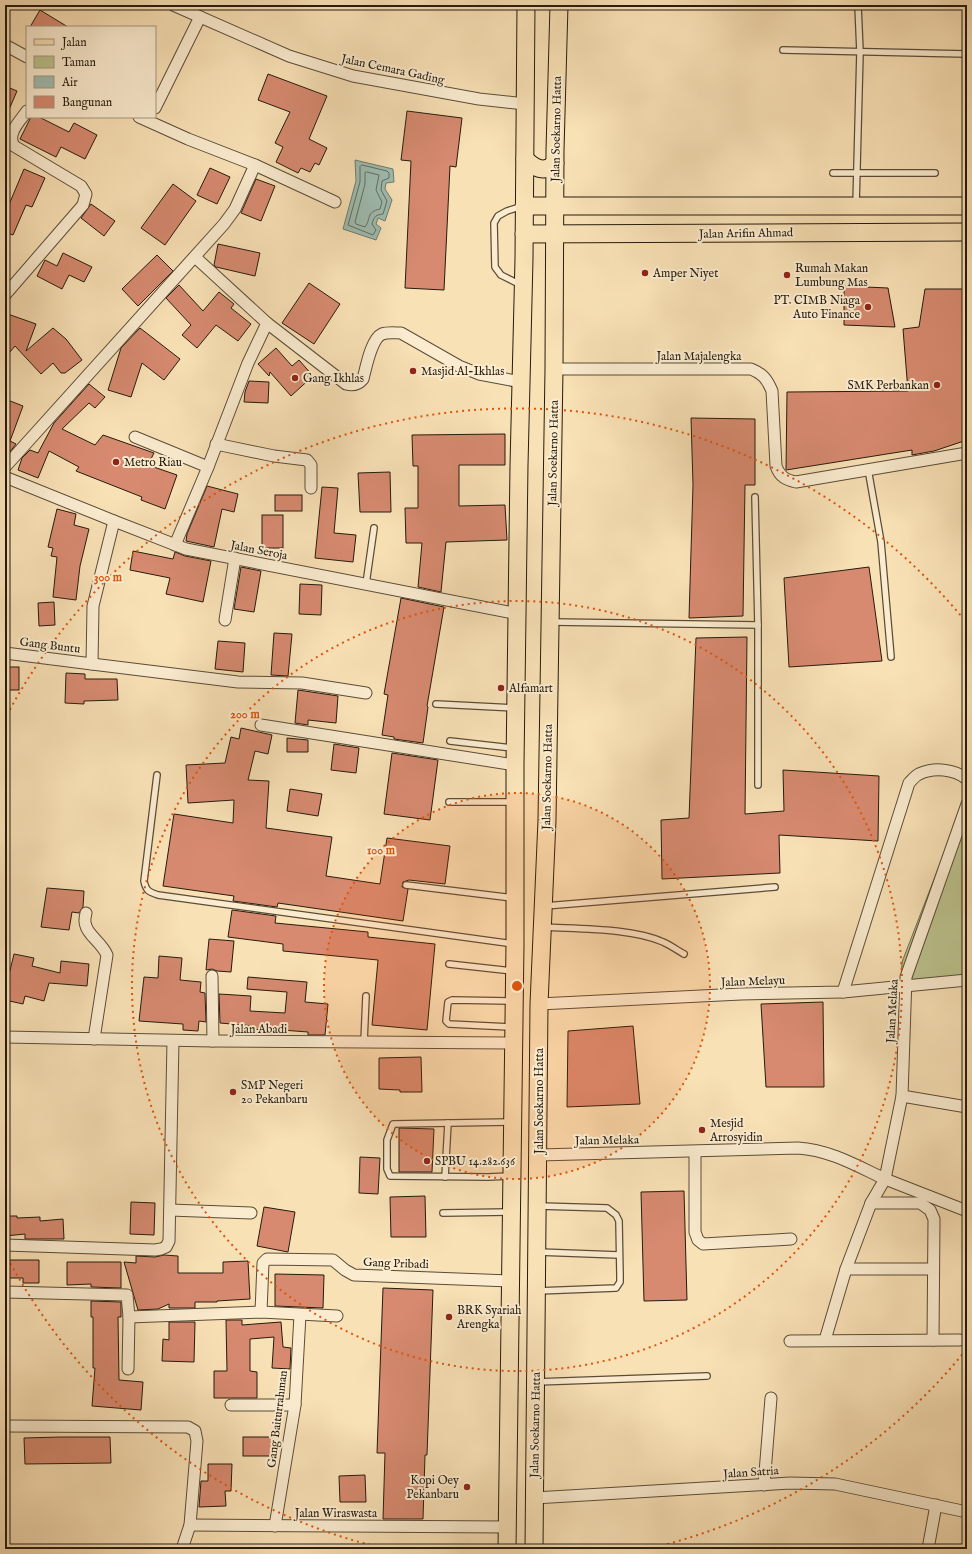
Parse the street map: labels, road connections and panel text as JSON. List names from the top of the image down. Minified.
{"streets":{"main road":["Jalan Soekarno Hatta","Jalan Arifin Ahmad"],"street":["Jalan Cemara Gading","Jalan Majalengka","Jalan Seroja","Gang Buntu","Jalan Melayu","Jalan Melaka","Jalan Abadi","Gang Pribadi","Gang Baiturrahman","Jalan Satria","Jalan Wiraswasta"]},"crossings":[["Jalan Soekarno Hatta","Jalan Arifin Ahmad"],["Jalan Soekarno Hatta","Jalan Majalengka"],["Jalan Soekarno Hatta","Jalan Melayu"],["Jalan Soekarno Hatta","Jalan Melaka"],["Jalan Soekarno Hatta","Jalan Satria"],["Jalan Seroja","Gang Buntu"],["Jalan Melayu","Jalan Melaka"],["Gang Baiturrahman","Jalan Wiraswasta"]],"places":["Amper Niyet","Rumah Makan Lumbung Mas","PT. CIMB Niaga Auto Finance","Masjid Al-Ikhlas","Gang Ikhlas","SMK Perbankan","Metro Riau","Alfamart","SMP Negeri 20 Pekanbaru","Mesjid Arrosyidin","SPBU 14.282.636","BRK Syariah Arengka","Kopi Oey Pekanbaru"],"legend":["Jalan","Taman","Air","Bangunan"],"rings":["300 m","200 m","100 m"]}
